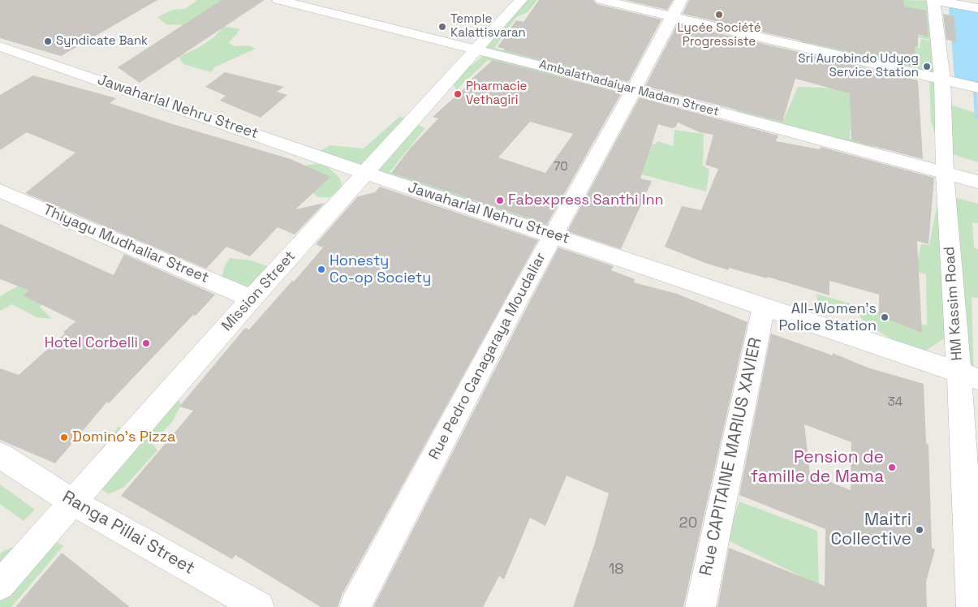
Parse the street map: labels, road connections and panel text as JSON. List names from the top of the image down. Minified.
{"streets":{"street":["Ambalathadaiyar Madam Street","Jawaharlal Nehru Street","Thiyagu Mudhaliar Street","Mission Street","HM Kassim Road","Rue Pedro Canagaraya Moudaliar","Rue CAPITAINE MARIUS XAVIER","Ranga Pillai Street"]},"crossings":[["Ambalathadaiyar Madam Street","Mission Street"],["Ambalathadaiyar Madam Street","HM Kassim Road"],["Ambalathadaiyar Madam Street","Rue Pedro Canagaraya Moudaliar"],["Jawaharlal Nehru Street","Mission Street"],["Jawaharlal Nehru Street","HM Kassim Road"],["Jawaharlal Nehru Street","Rue Pedro Canagaraya Moudaliar"],["Jawaharlal Nehru Street","Rue CAPITAINE MARIUS XAVIER"],["Thiyagu Mudhaliar Street","Mission Street"],["Mission Street","Ranga Pillai Street"]],"places":["Lycée Société Progressiste","Temple Kalattisvaran","Syndicate Bank","Sri Aurobindo Udyog Service Station","Pharmacie Vethagiri","Fabexpress Santhi Inn","Honesty Co-op Society","All-Women's Police Station","Hotel Corbelli","Domino's Pizza","Pension de famille de Mama","Maitri Collective"],"house_numbers":["70","34","20","18"]}
